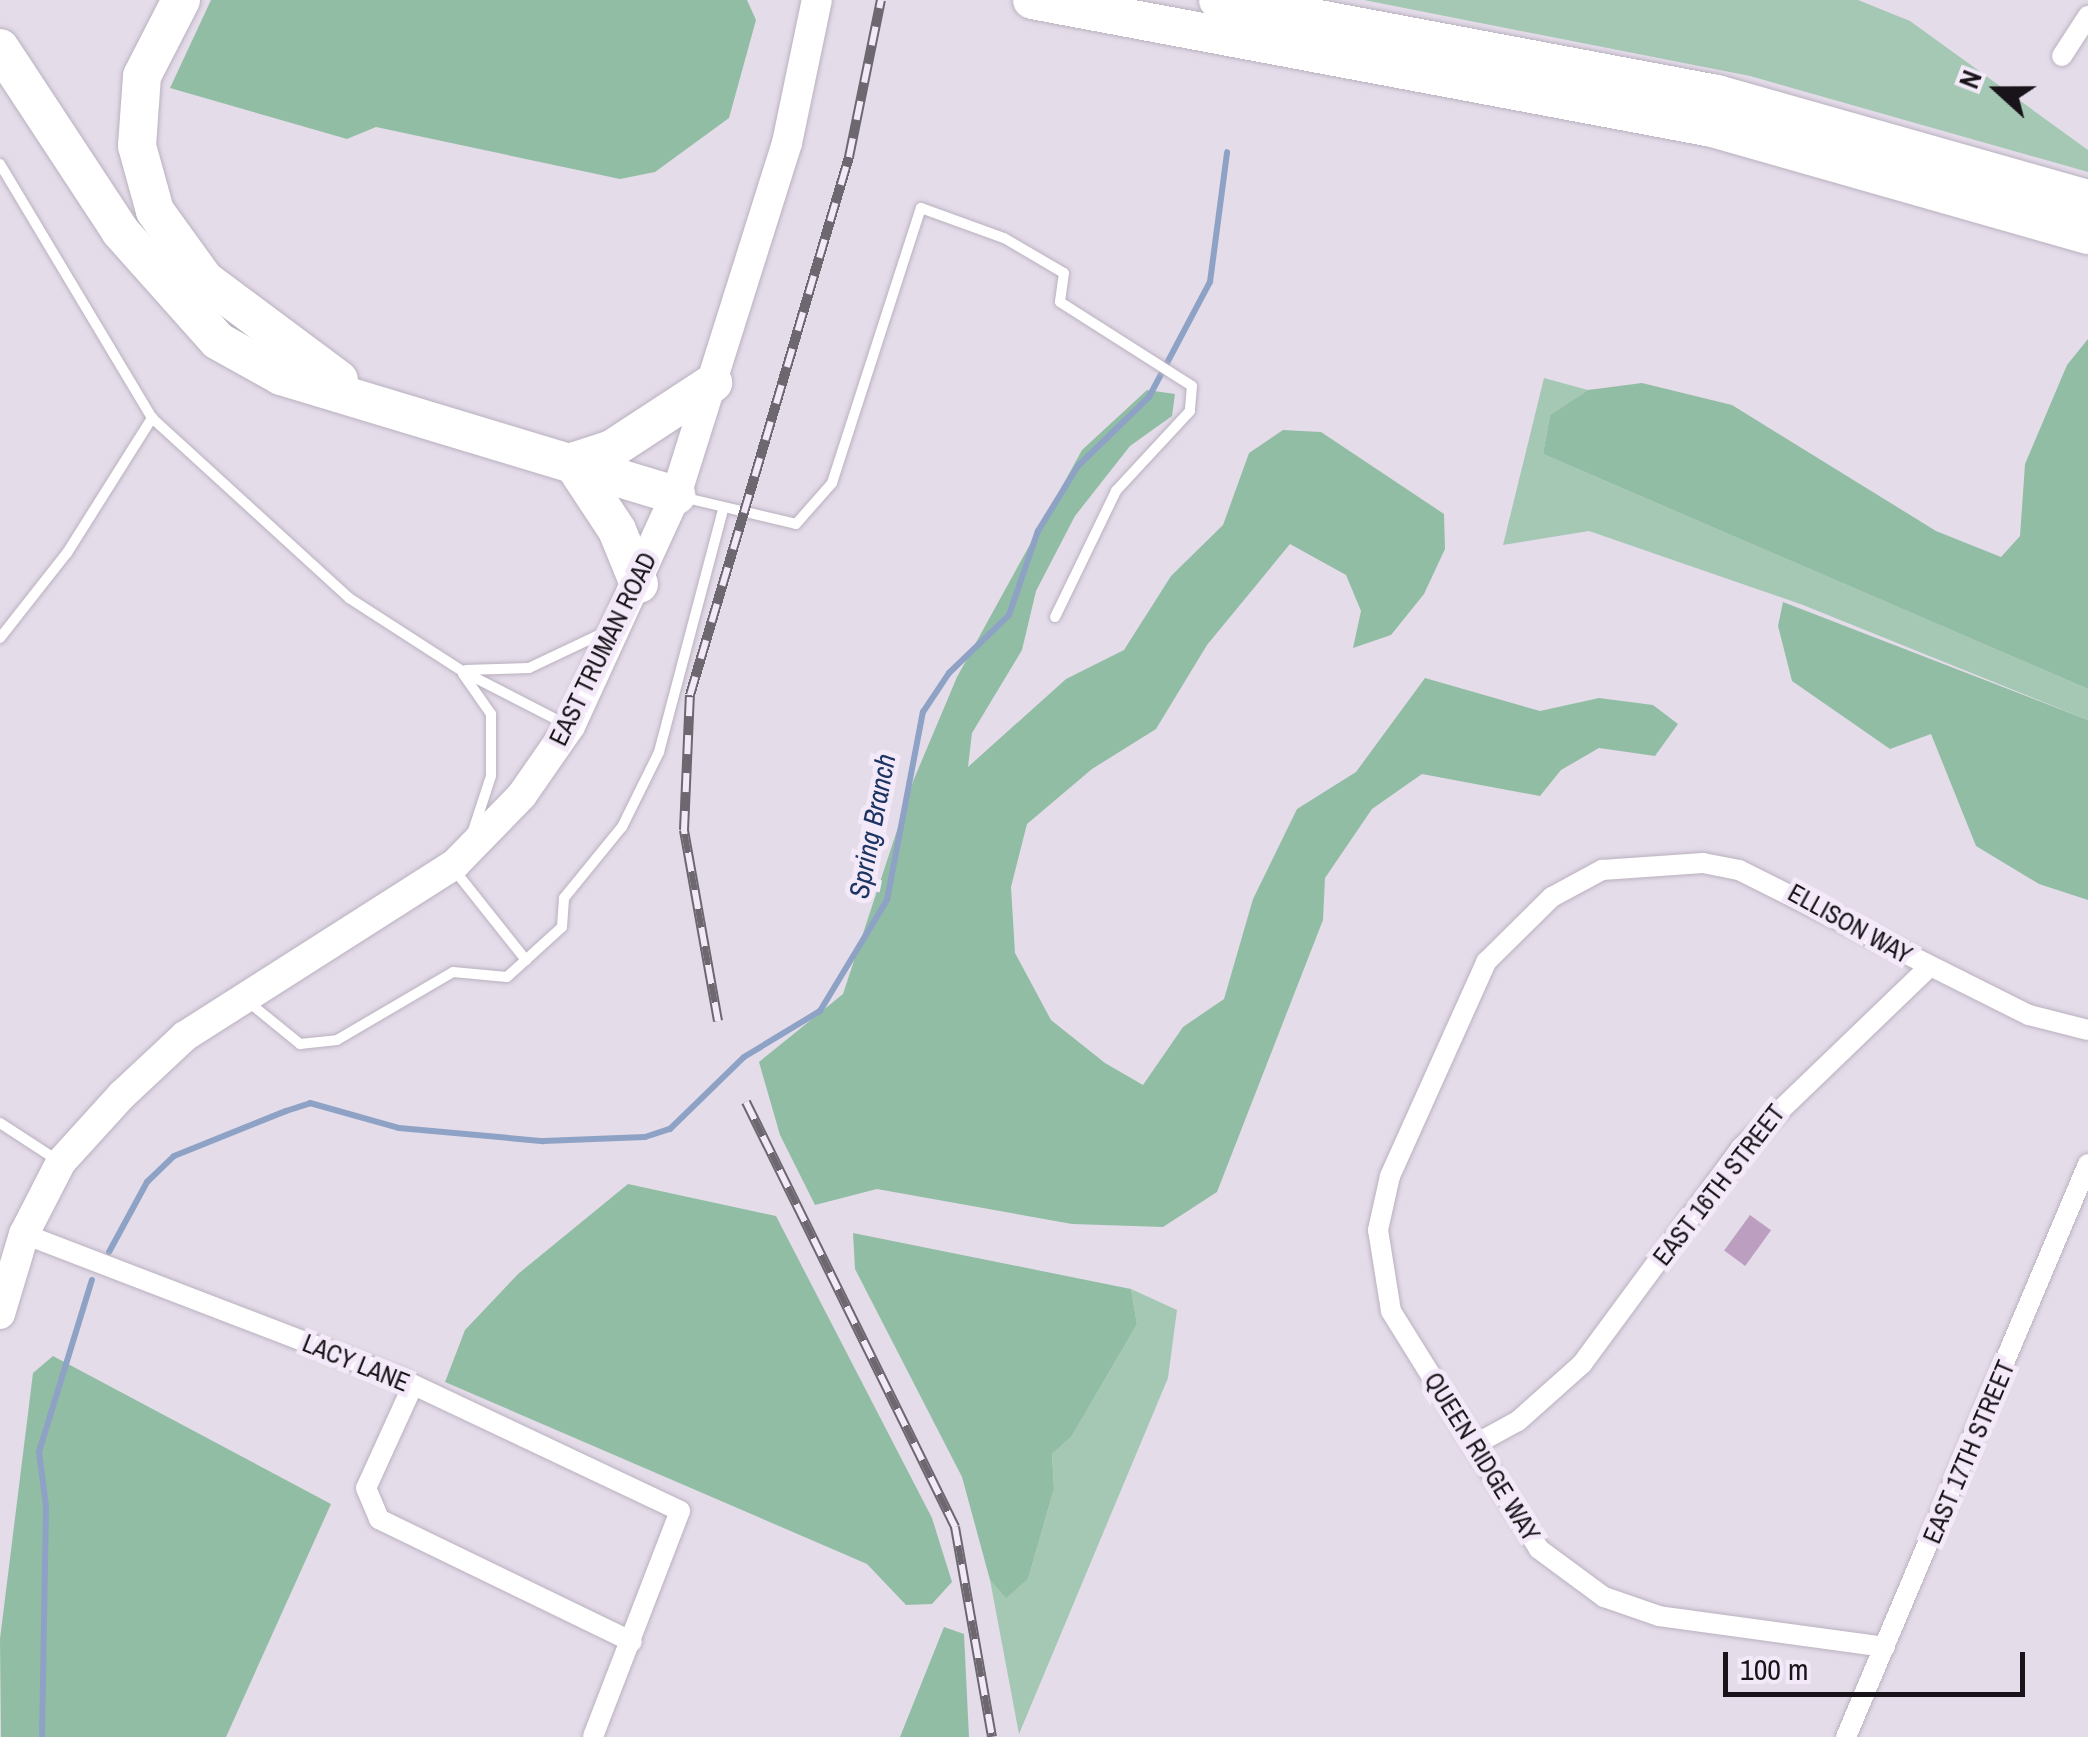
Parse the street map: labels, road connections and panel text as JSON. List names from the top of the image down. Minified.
{"streets":{"main road":["EAST TRUMAN ROAD"],"street":["ELLISON WAY","EAST 16TH STREET","LACY LANE","EAST 17TH STREET","QUEEN RIDGE WAY"]},"crossings":[["EAST TRUMAN ROAD","LACY LANE"],["ELLISON WAY","EAST 16TH STREET"],["ELLISON WAY","QUEEN RIDGE WAY"],["EAST 16TH STREET","QUEEN RIDGE WAY"],["EAST 17TH STREET","QUEEN RIDGE WAY"]],"water":["Spring Branch"],"scale_bar":"100 m","north":"left"}
